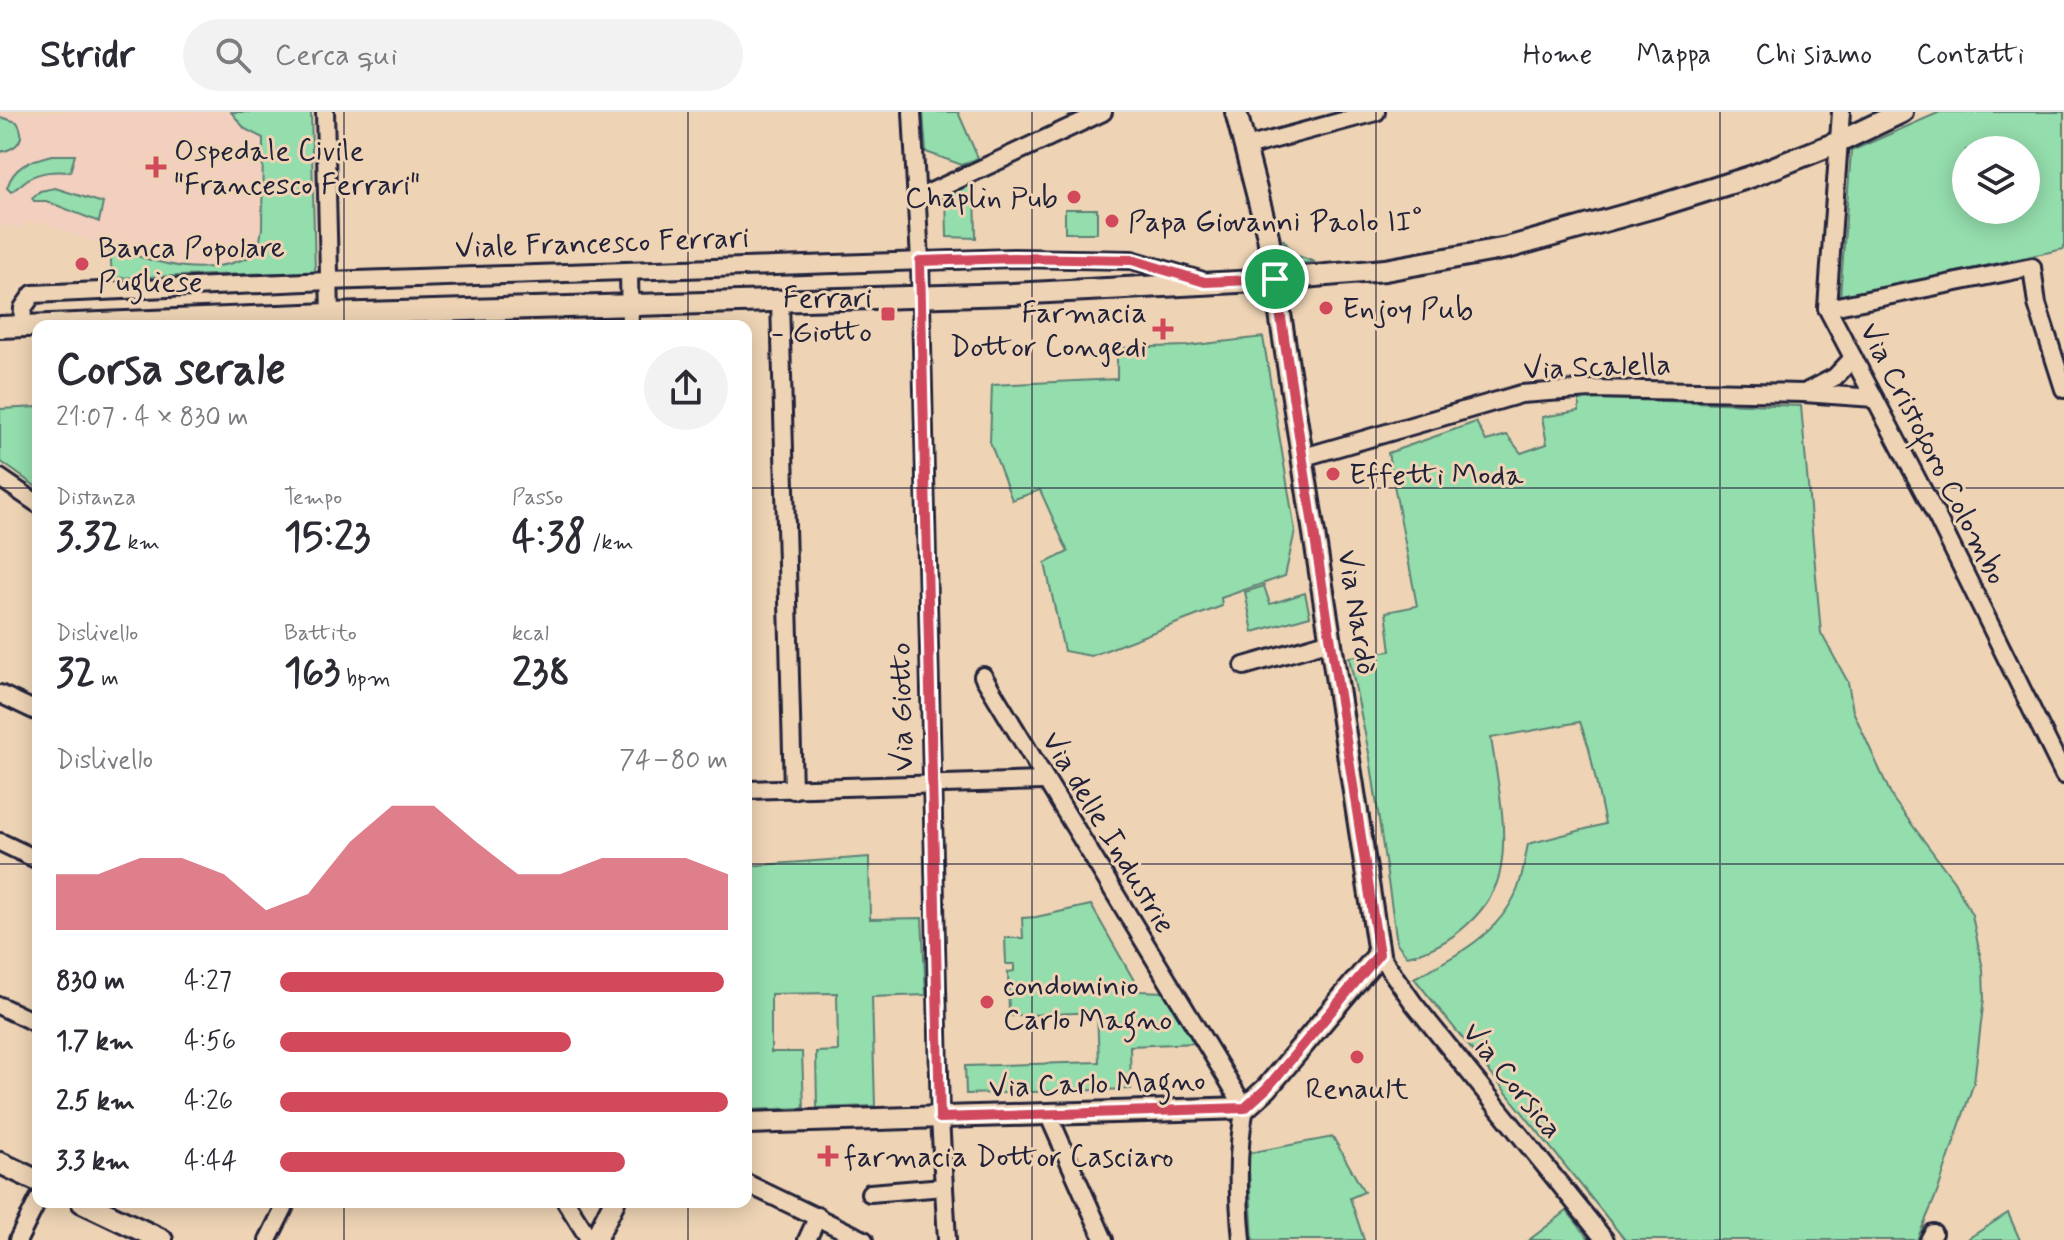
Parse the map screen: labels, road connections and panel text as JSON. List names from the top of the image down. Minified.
{"streets":{"street":["Viale Francesco Ferrari","Via Scalella","Via Cristoforo Colombo","Via Nardò","Via Giotto","Via delle Industrie","Via Corsica","Via Carlo Magno"]},"crossings":[["Viale Francesco Ferrari","Via Cristoforo Colombo"],["Viale Francesco Ferrari","Via Nardò"],["Viale Francesco Ferrari","Via Giotto"],["Via Scalella","Via Cristoforo Colombo"],["Via Scalella","Via Nardò"],["Via Nardò","Via Corsica"],["Via Nardò","Via Carlo Magno"],["Via Giotto","Via Carlo Magno"],["Via delle Industrie","Via Carlo Magno"],["Via Corsica","Via Carlo Magno"]],"places":{"health":["Ospedale Civile \"Francesco Ferrari\"","Farmacia Dottor Congedi","farmacia Dottor Casciaro"],"other":["Chaplin Pub","Papa Giovanni Paolo II°","Banca Popolare Pugliese","Enjoy Pub","Effetti Moda","condominio Carlo Magno","Renault"],"transit":["Ferrari - Giotto"]},"page":{"header":"Stridr","search":"Cerca qui","nav":["Home","Mappa","Chi siamo","Contatti"],"heading":["Corsa serale","21:07 · 4 × 830 m"],"stats":[["Distanza","3.32 km"],["Tempo","15:23"],["Passo","4:38 /km"],["Dislivello","32 m"],["Battito","163 bpm"],["kcal","238"]],"chart":["Dislivello","74–80 m"],"list":[{"name":"830 m","note":"4:27"},{"name":"1.7 km","note":"4:56"},{"name":"2.5 km","note":"4:26"},{"name":"3.3 km","note":"4:44"}]}}
